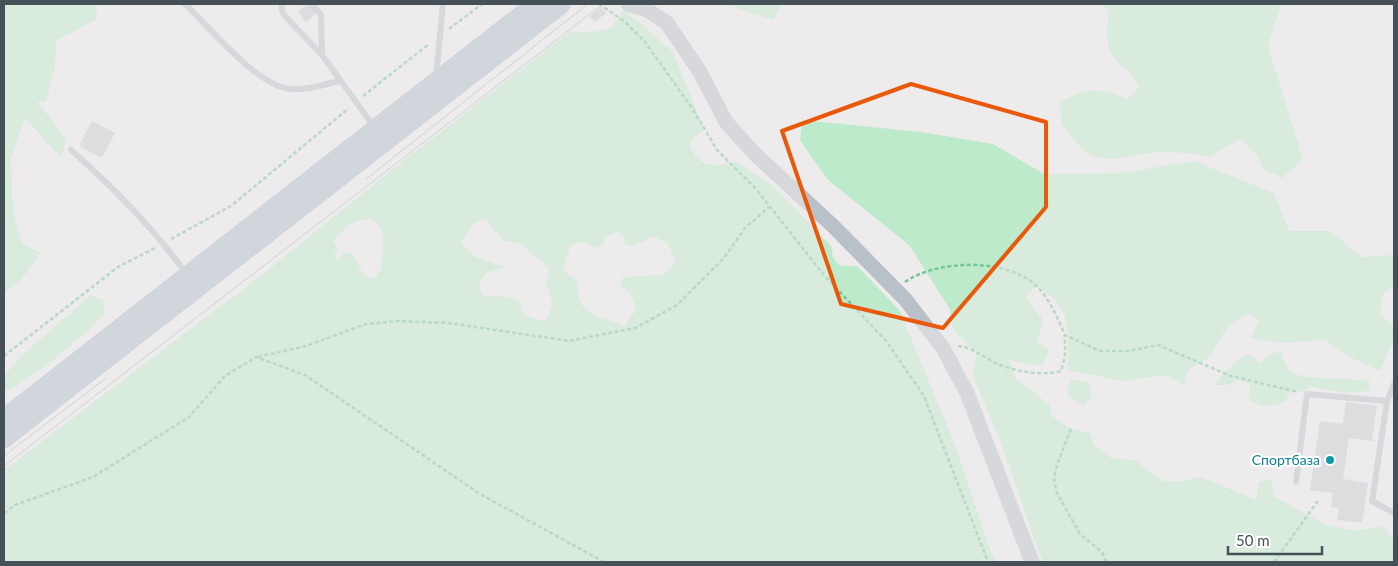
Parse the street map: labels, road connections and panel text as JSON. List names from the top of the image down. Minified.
{"places":["Спортбаза"],"scale_bar":"50 m"}
